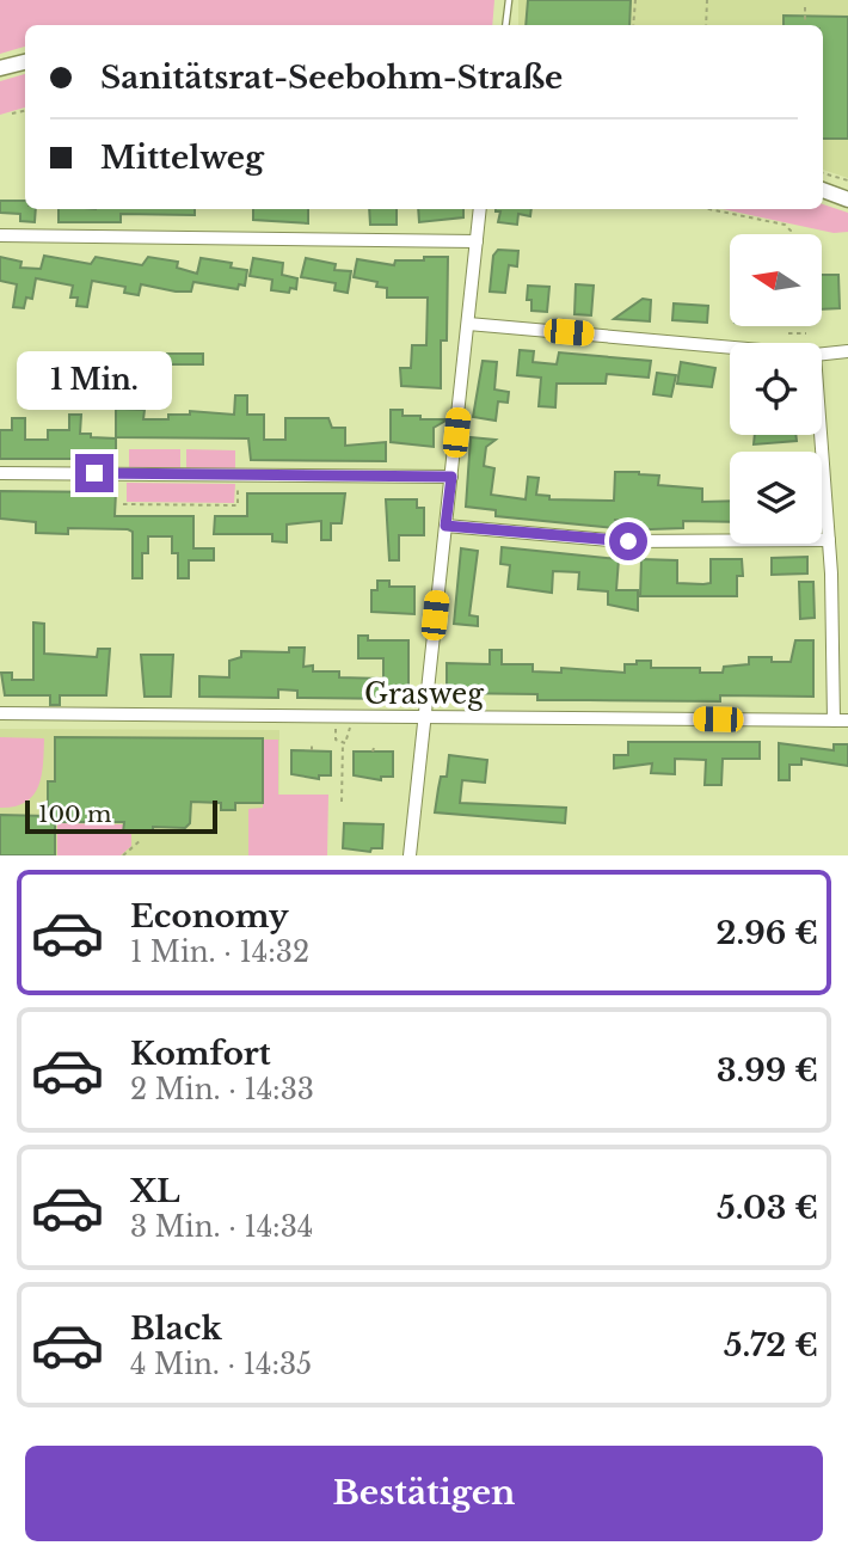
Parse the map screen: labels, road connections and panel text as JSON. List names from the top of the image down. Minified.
{"streets":{"street":["Grasweg"]},"scale_bar":"100 m","north":"left","page":{"banner":["Sanitätsrat-Seebohm-Straße","Mittelweg"],"bubble":"1 Min.","scale":"100 m","list":[{"name":"Economy","note":"1 Min. · 14:32","value":"2.96 €"},{"name":"Komfort","note":"2 Min. · 14:33","value":"3.99 €"},{"name":"XL","note":"3 Min. · 14:34","value":"5.03 €"},{"name":"Black","note":"4 Min. · 14:35","value":"5.72 €"}],"buttons":"Bestätigen"}}
